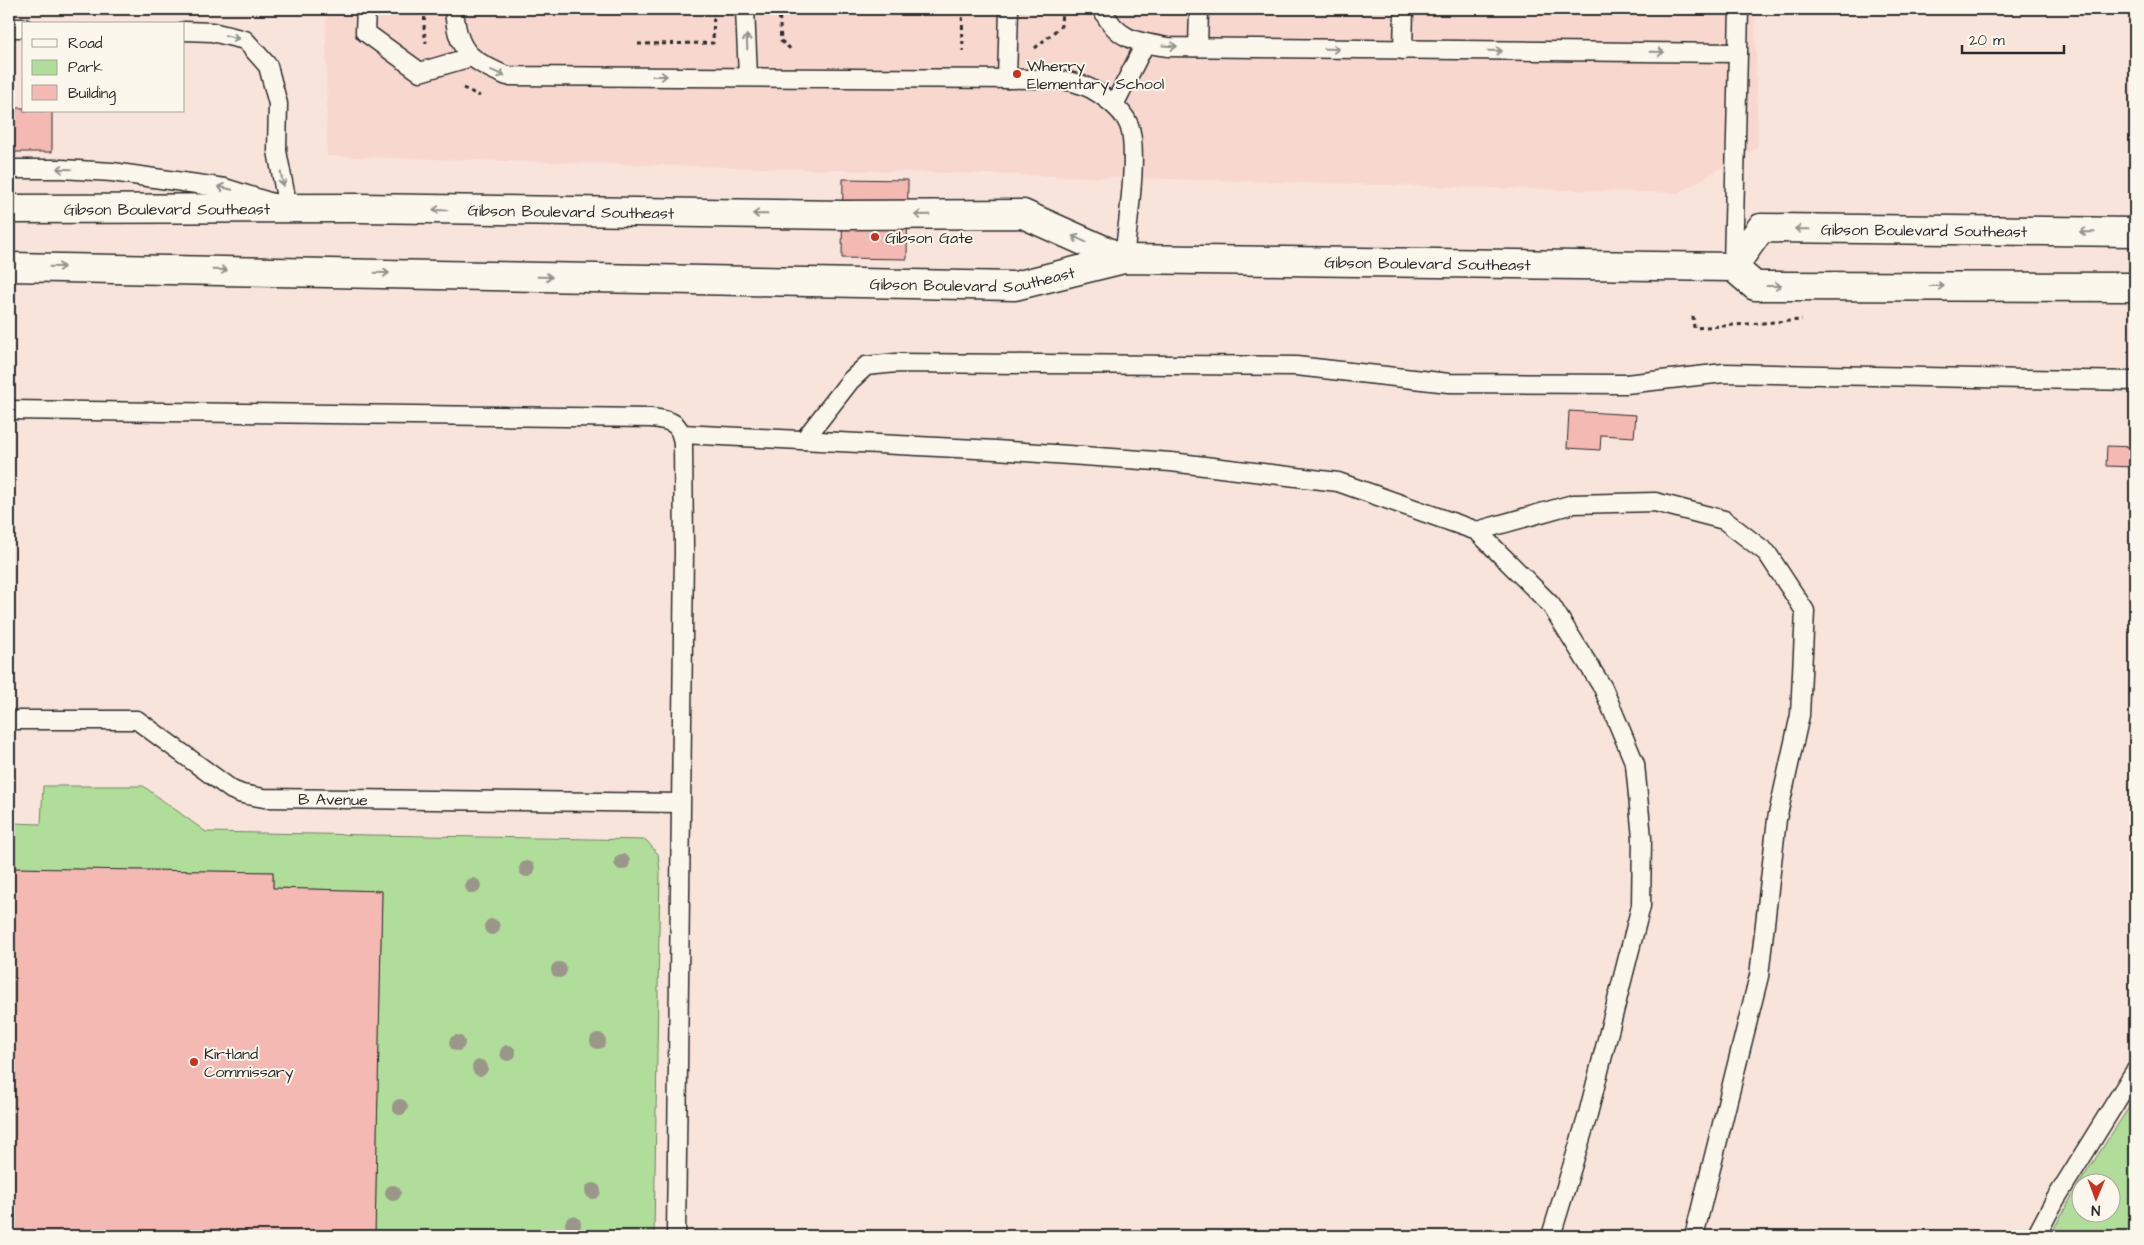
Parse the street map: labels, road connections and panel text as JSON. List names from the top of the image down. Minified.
{"streets":{"main road":["Gibson Boulevard Southeast"],"lane":["B Avenue"]},"places":["Wherry Elementary School","Gibson Gate","Kirtland Commissary"],"legend":["Road","Park","Building"],"scale_bar":"20 m","north":"bottom"}
